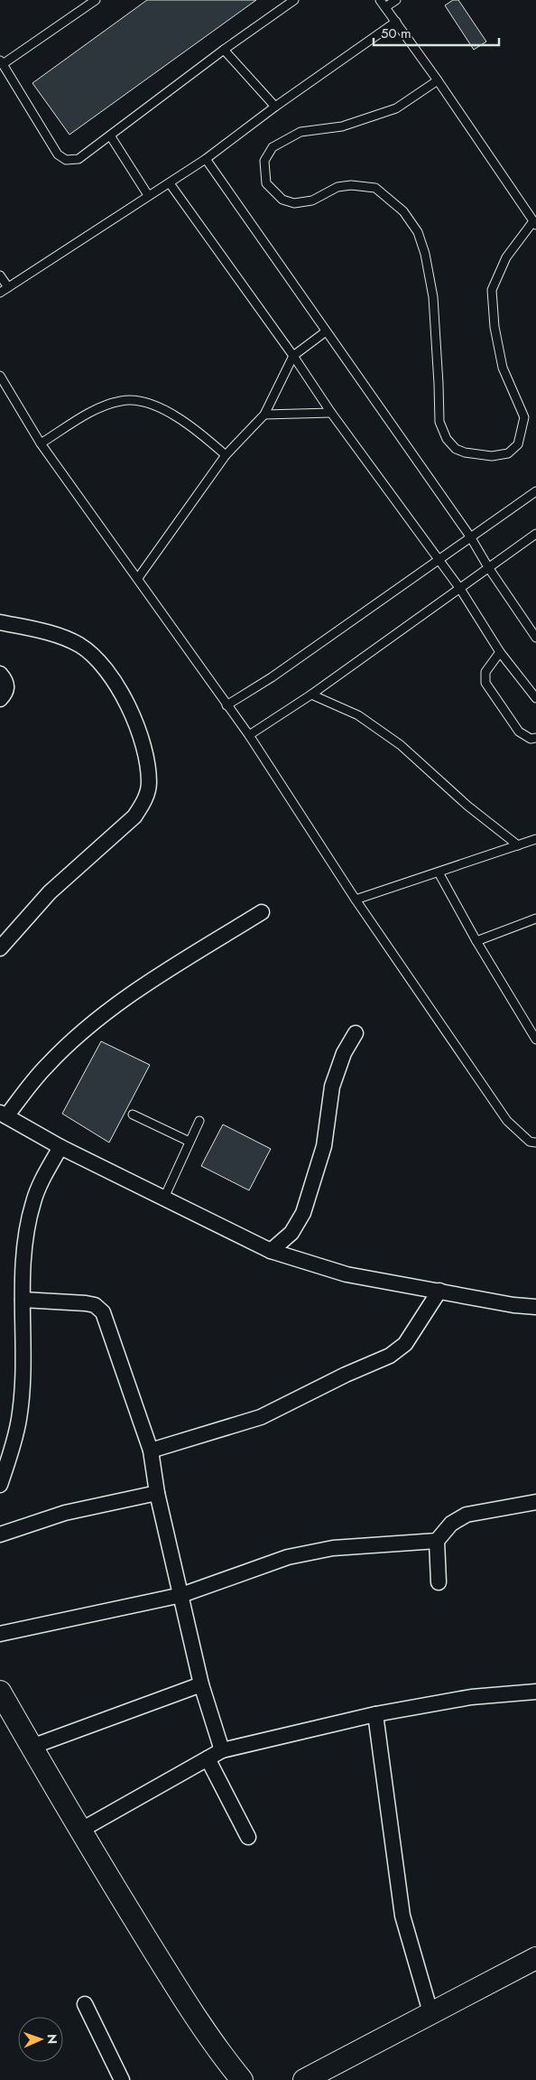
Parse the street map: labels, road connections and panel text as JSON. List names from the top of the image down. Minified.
{"scale_bar":"50 m","north":"right"}
